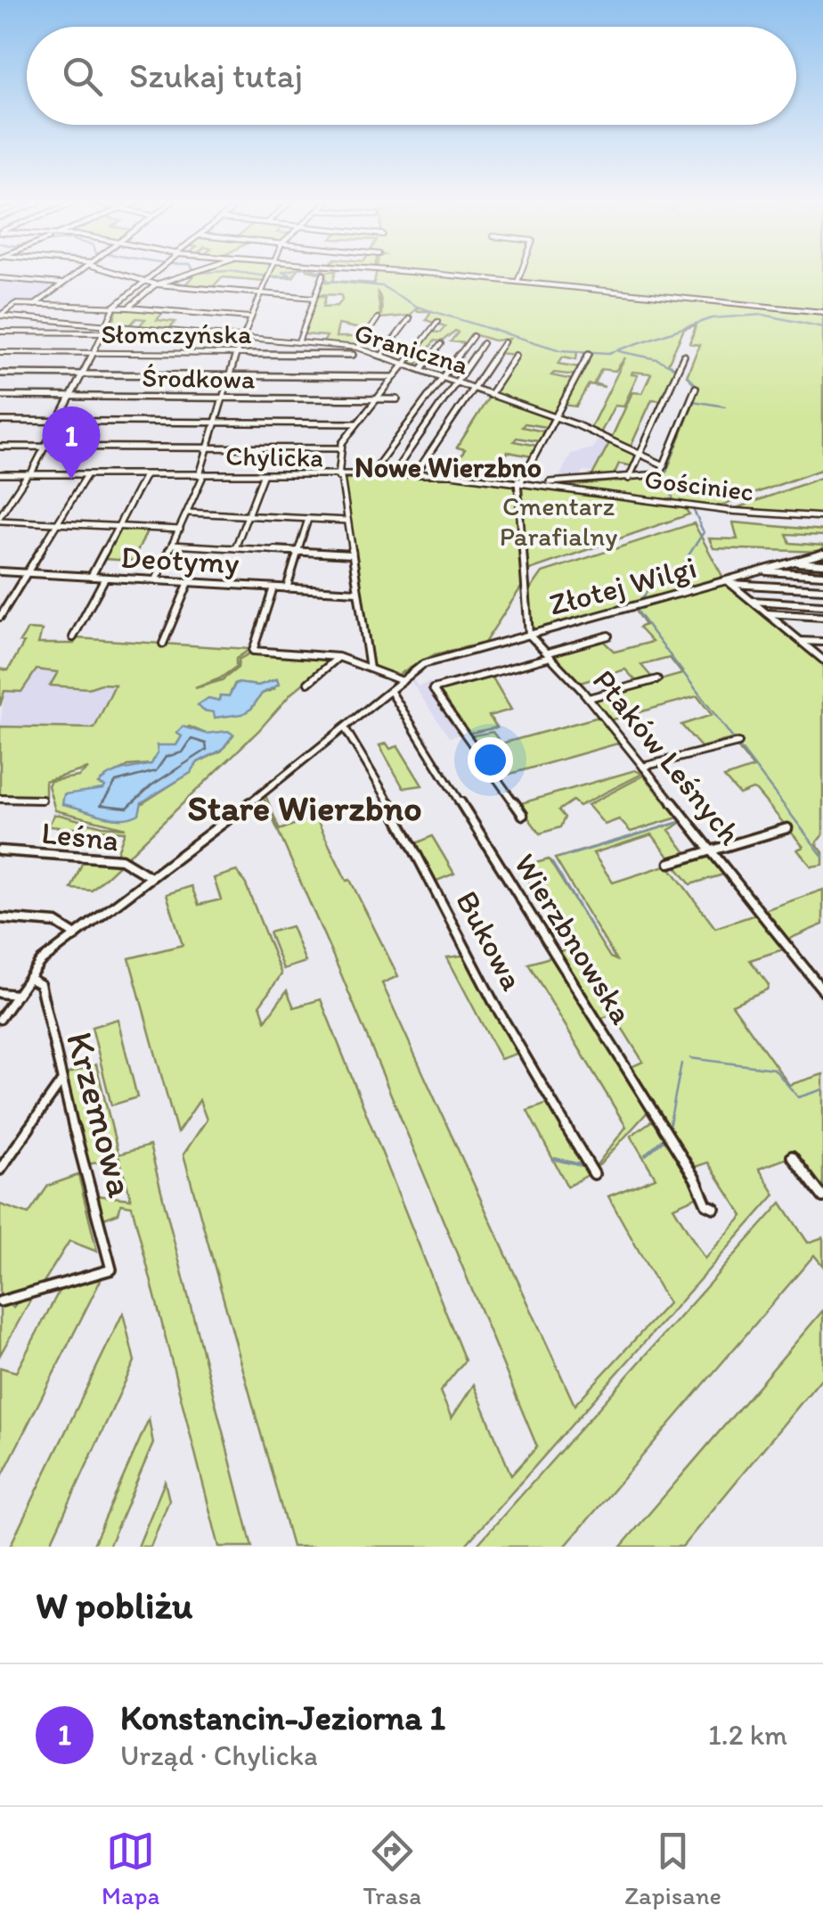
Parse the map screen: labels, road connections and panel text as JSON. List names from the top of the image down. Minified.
{"streets":{"street":["Słomczyńska","Graniczna","Środkowa","Chylicka","Gościniec","Deotymy","Złotej Wilgi","Ptaków Leśnych","Leśna","Wierzbnowska","Bukowa","Krzemowa"]},"crossings":[["Chylicka","Gościniec"],["Złotej Wilgi","Ptaków Leśnych"]],"districts":["Nowe Wierzbno","Stare Wierzbno"],"parks":["Cmentarz Parafialny"],"page":{"search":"Szukaj tutaj","pins":"1","heading":"W pobliżu","list":[{"mark":"1","name":"Konstancin-Jeziorna 1","note":"Urząd · Chylicka","value":"1.2 km"}],"nav":["Mapa","Trasa","Zapisane"]}}
